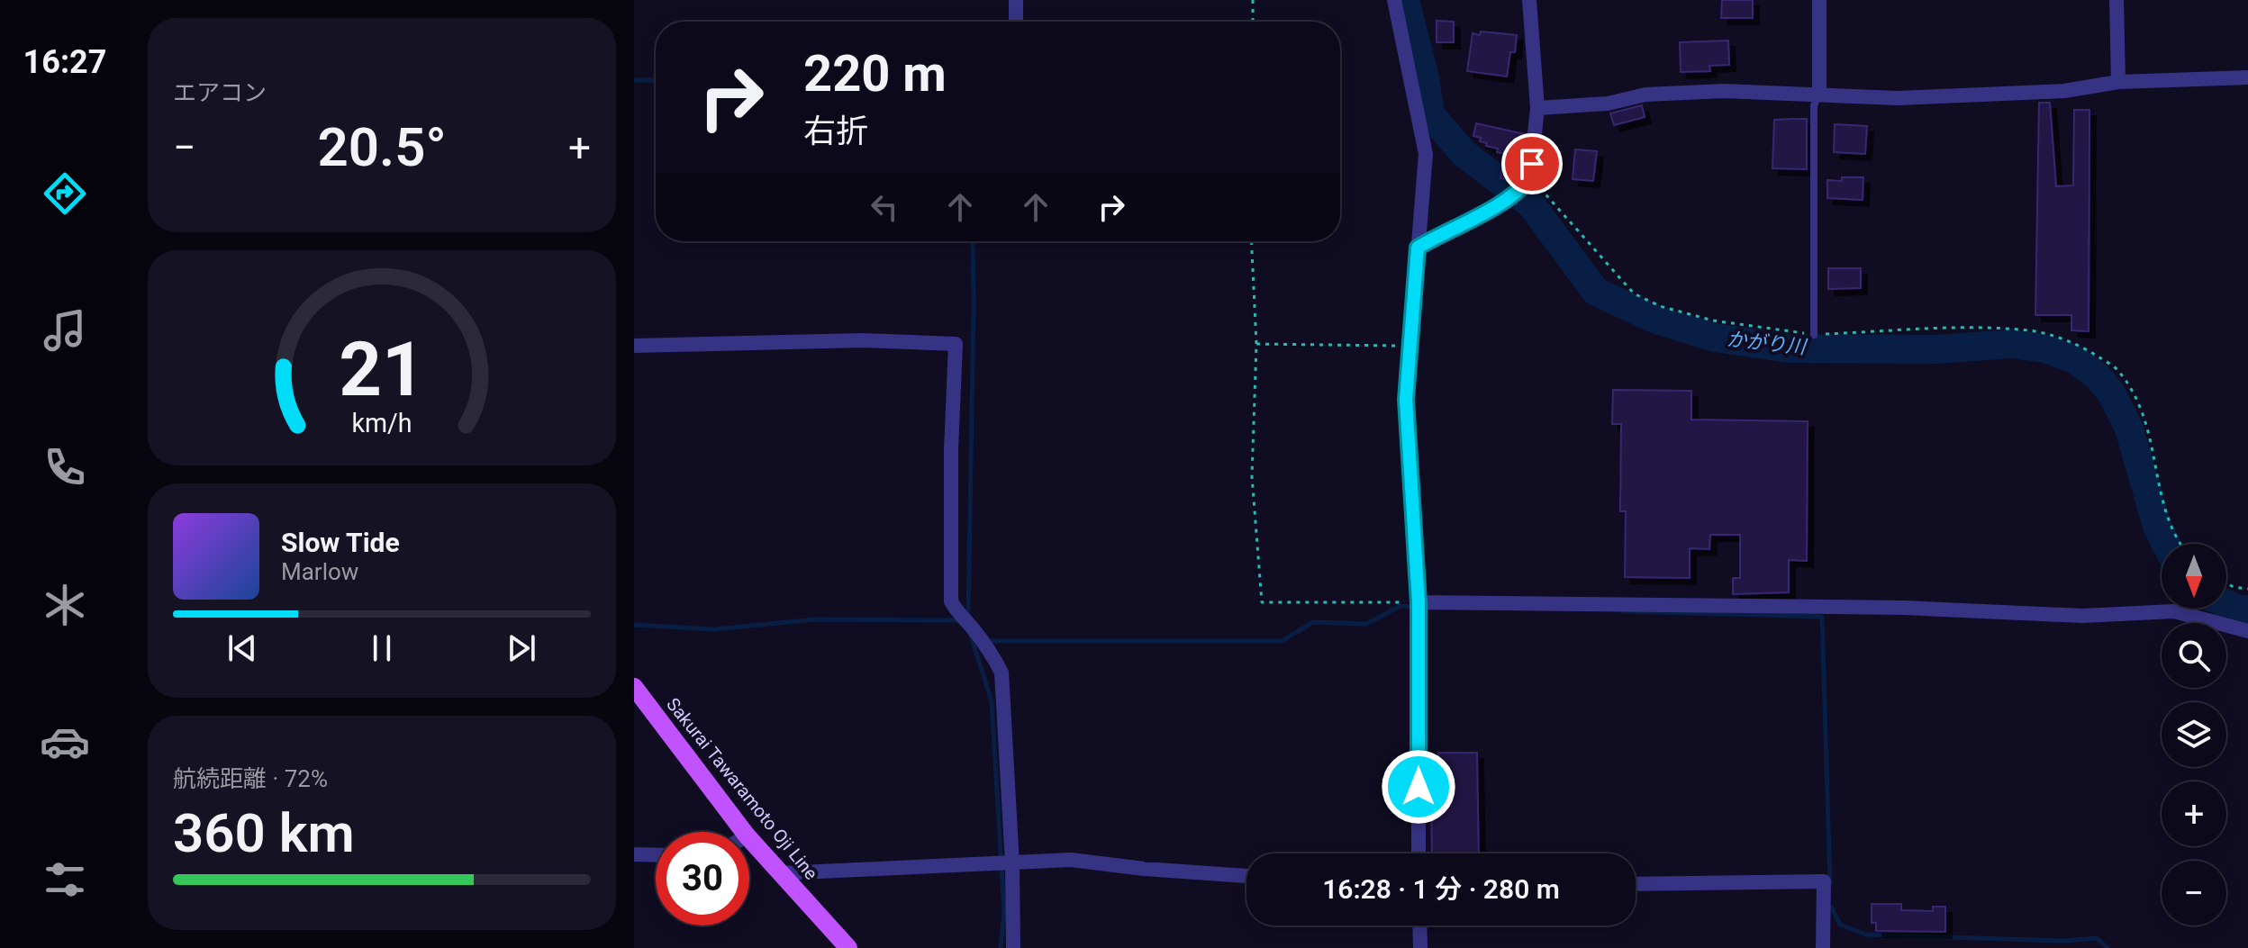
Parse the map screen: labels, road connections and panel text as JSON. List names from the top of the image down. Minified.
{"streets":{"main road":["Sakurai Tawaramoto Oji Line"]},"water":["かがり川"],"north":"bottom","page":{"tabs":"16:27","tile":["エアコン",["航続距離 · 72%","360 km"]],"turn":["220 m","右折"],"heat":["−","20.5°","+"],"song":["Slow Tide","Marlow"],"map_buttons":["+","−"],"limit":"30","trip":"16:28 · 1 分 · 280 m","gauge":["21","km/h"]}}
